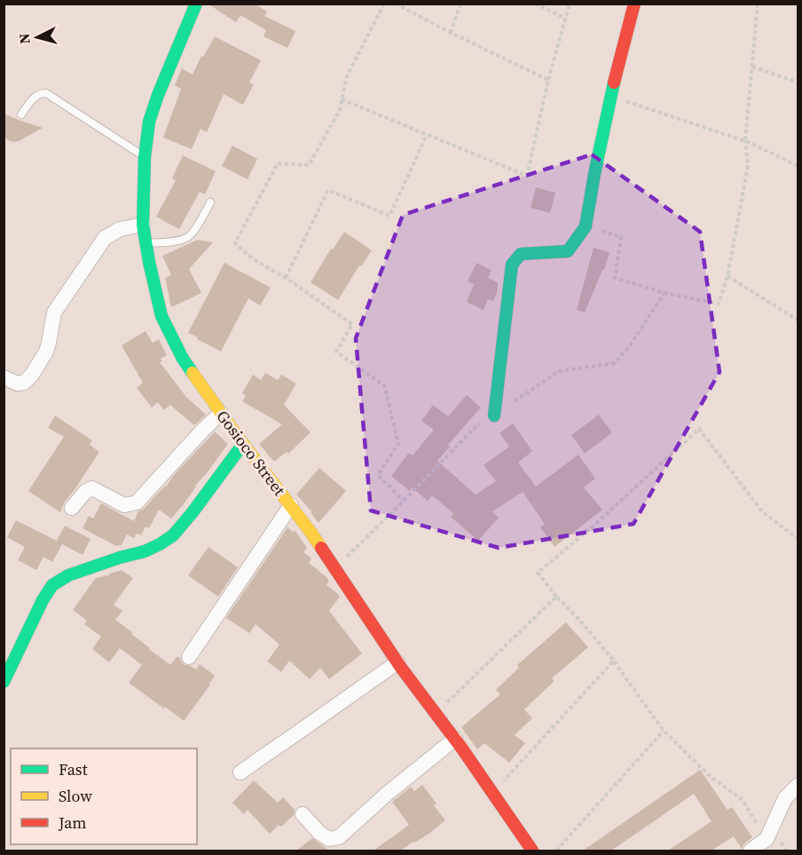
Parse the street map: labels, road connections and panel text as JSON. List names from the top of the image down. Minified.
{"streets":{"street":["Gosioco Street"]},"legend":["Fast","Slow","Jam"],"north":"left"}
